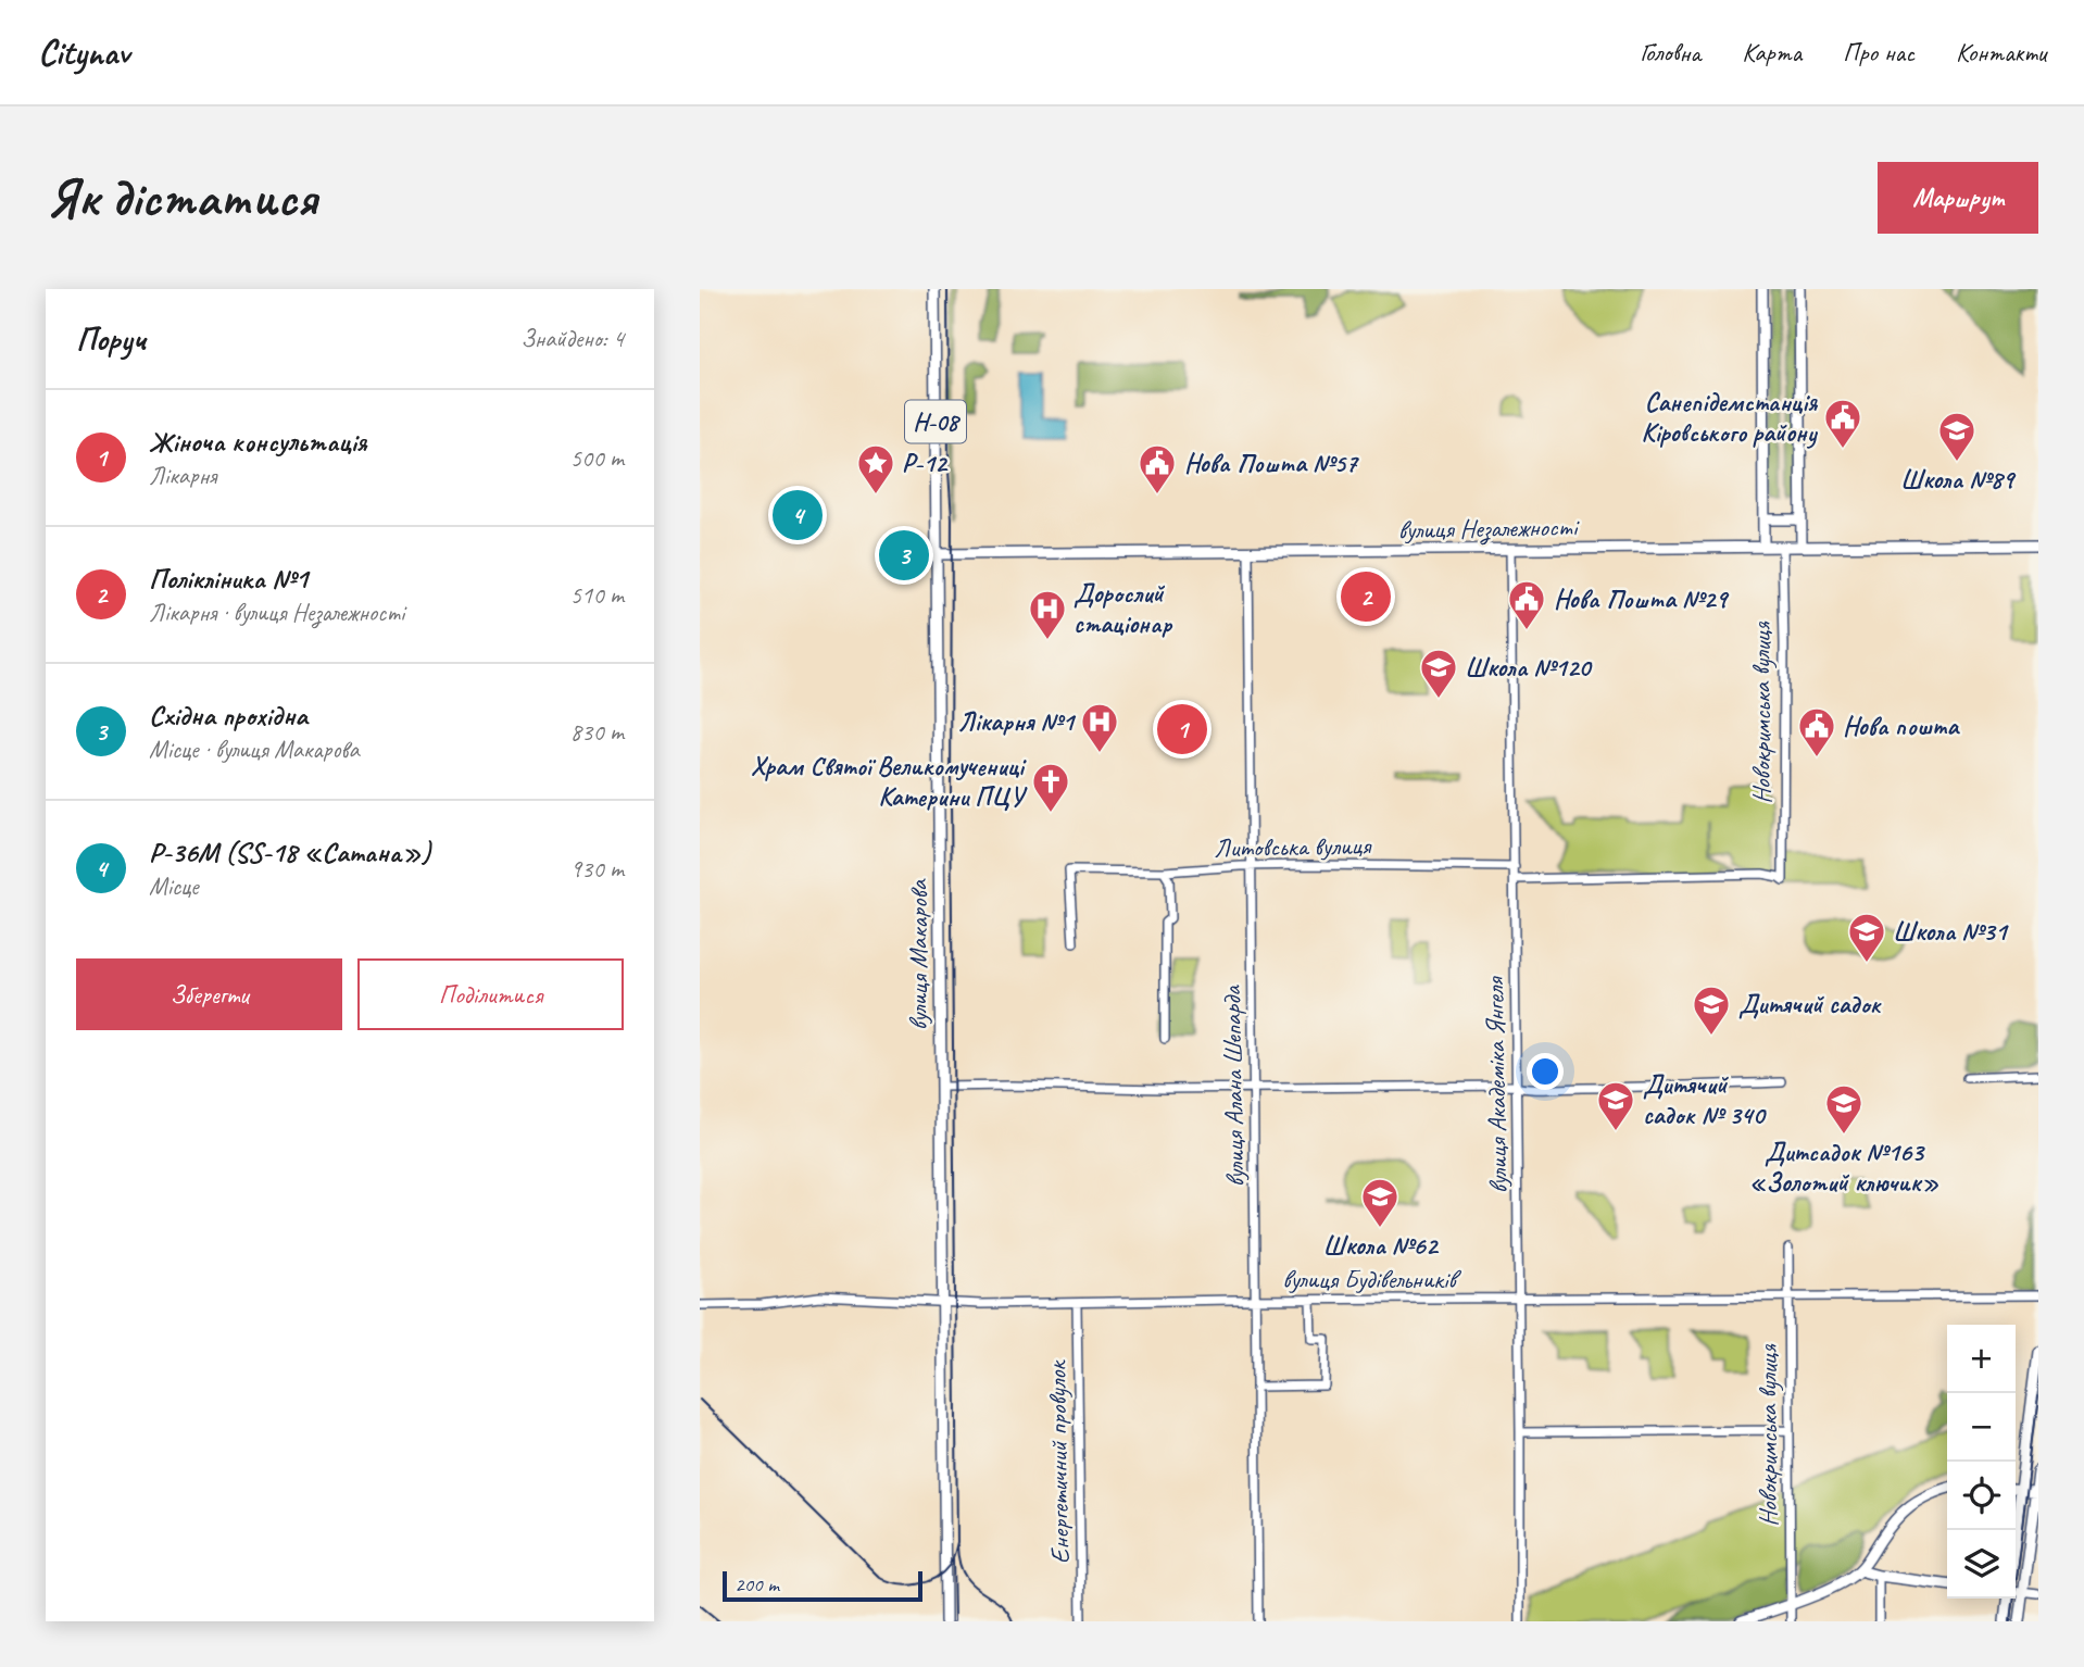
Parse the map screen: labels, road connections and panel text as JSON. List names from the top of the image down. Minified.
{"streets":{"main road":["Н-08","вулиця Незалежності","вулиця Макарова"],"street":["Новокримська вулиця","Литовська вулиця","вулиця Академіка Янгеля","вулиця Алана Шепарда","вулиця Будівельників","Енергетичний провулок"]},"crossings":[["вулиця Незалежності","Новокримська вулиця"],["вулиця Незалежності","вулиця Макарова"],["вулиця Незалежності","вулиця Академіка Янгеля"],["вулиця Незалежності","вулиця Алана Шепарда"],["Новокримська вулиця","вулиця Академіка Янгеля"],["Новокримська вулиця","вулиця Будівельників"],["Литовська вулиця","вулиця Академіка Янгеля"],["Литовська вулиця","вулиця Алана Шепарда"],["вулиця Макарова","вулиця Будівельників"],["вулиця Академіка Янгеля","вулиця Будівельників"],["вулиця Алана Шепарда","вулиця Будівельників"],["вулиця Будівельників","Енергетичний провулок"]],"places":{"public building":["Санепідемстанція Кіровського району","Нова Пошта №57","Нова Пошта №29","Нова пошта"],"school or university":["Школа №89","Школа №120","Школа №31","Дитячий садок","Дитячий садок № 340","Дитсадок №163 «Золотий ключик»","Школа №62"],"place":["Р-12"],"hospital":["Дорослий стаціонар","Лікарня №1"],"church":["Храм Святої Великомучениці Катерини ПЦУ"]},"scale_bar":"200 m","page":{"header":"Citynav","nav":["Головна","Карта","Про нас","Контакти"],"buttons":["Маршрут",["Зберегти","Поділитися"]],"title":"Як дістатися","heading":["Поруч","Знайдено: 4"],"list":[{"mark":"1","name":"Жіноча консультація","note":"Лікарня","value":"500 m"},{"mark":"2","name":"Полікліника №1","note":"Лікарня · вулиця Незалежності","value":"510 m"},{"mark":"3","name":"Східна прохідна","note":"Місце · вулиця Макарова","value":"830 m"},{"mark":"4","name":"Р-36М (SS-18 «Сатана»)","note":"Місце","value":"930 m"}],"pins":["4","3","2","1"],"map_buttons":["+","−"],"scale":"200 m"}}
